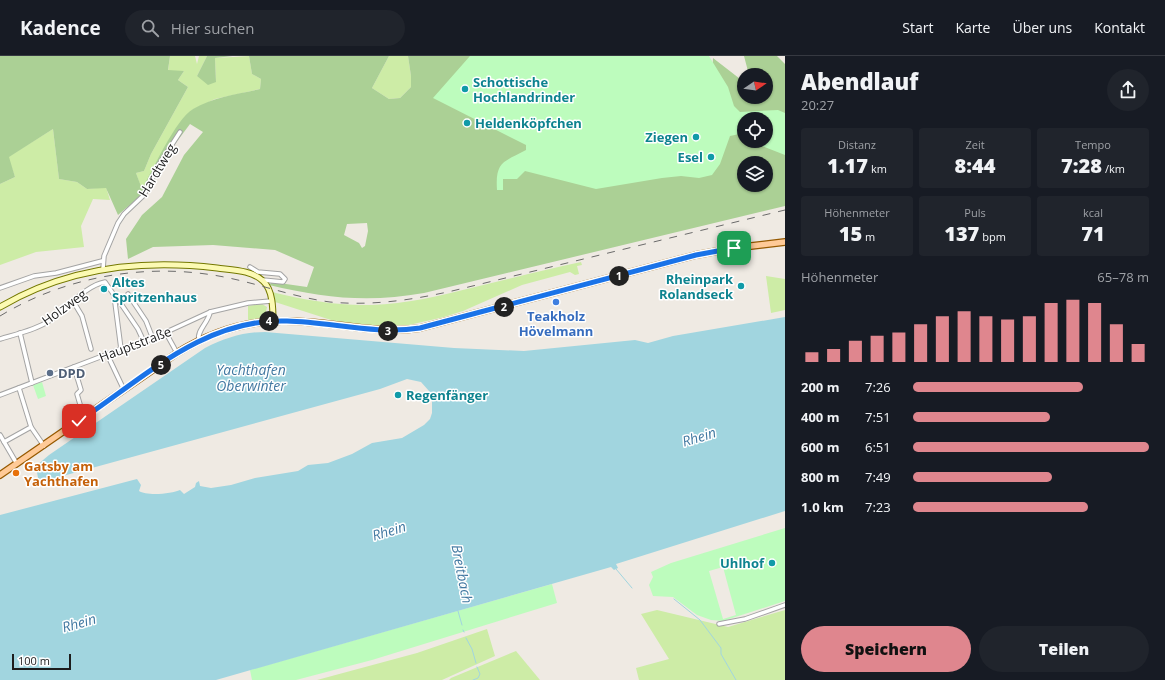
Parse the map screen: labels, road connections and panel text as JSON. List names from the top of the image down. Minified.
{"streets":{"street":["Hardtweg","Holzweg","Hauptstraße"]},"water":["Yachthafen Oberwinter","Rhein","Breitbach"],"places":["Schottische Hochlandrinder","Heldenköpfchen","Ziegen","Esel","Rheinpark Rolandseck","Altes Spritzenhaus","Teakholz Hövelmann","DPD","Regenfänger","Gatsby am Yachthafen","Uhlhof"],"scale_bar":"100 m","north":"right","page":{"header":"Kadence","search":"Hier suchen","nav":["Start","Karte","Über uns","Kontakt"],"heading":["Abendlauf","20:27"],"stats":[["Distanz","1.17 km"],["Zeit","8:44"],["Tempo","7:28 /km"],["Höhenmeter","15 m"],["Puls","137 bpm"],["kcal","71"]],"chart":["Höhenmeter","65–78 m"],"pins":["1","2","4","3","5"],"list":[{"name":"200 m","note":"7:26"},{"name":"400 m","note":"7:51"},{"name":"600 m","note":"6:51"},{"name":"800 m","note":"7:49"},{"name":"1.0 km","note":"7:23"}],"buttons":["Speichern","Teilen"],"scale":"100 m"}}
